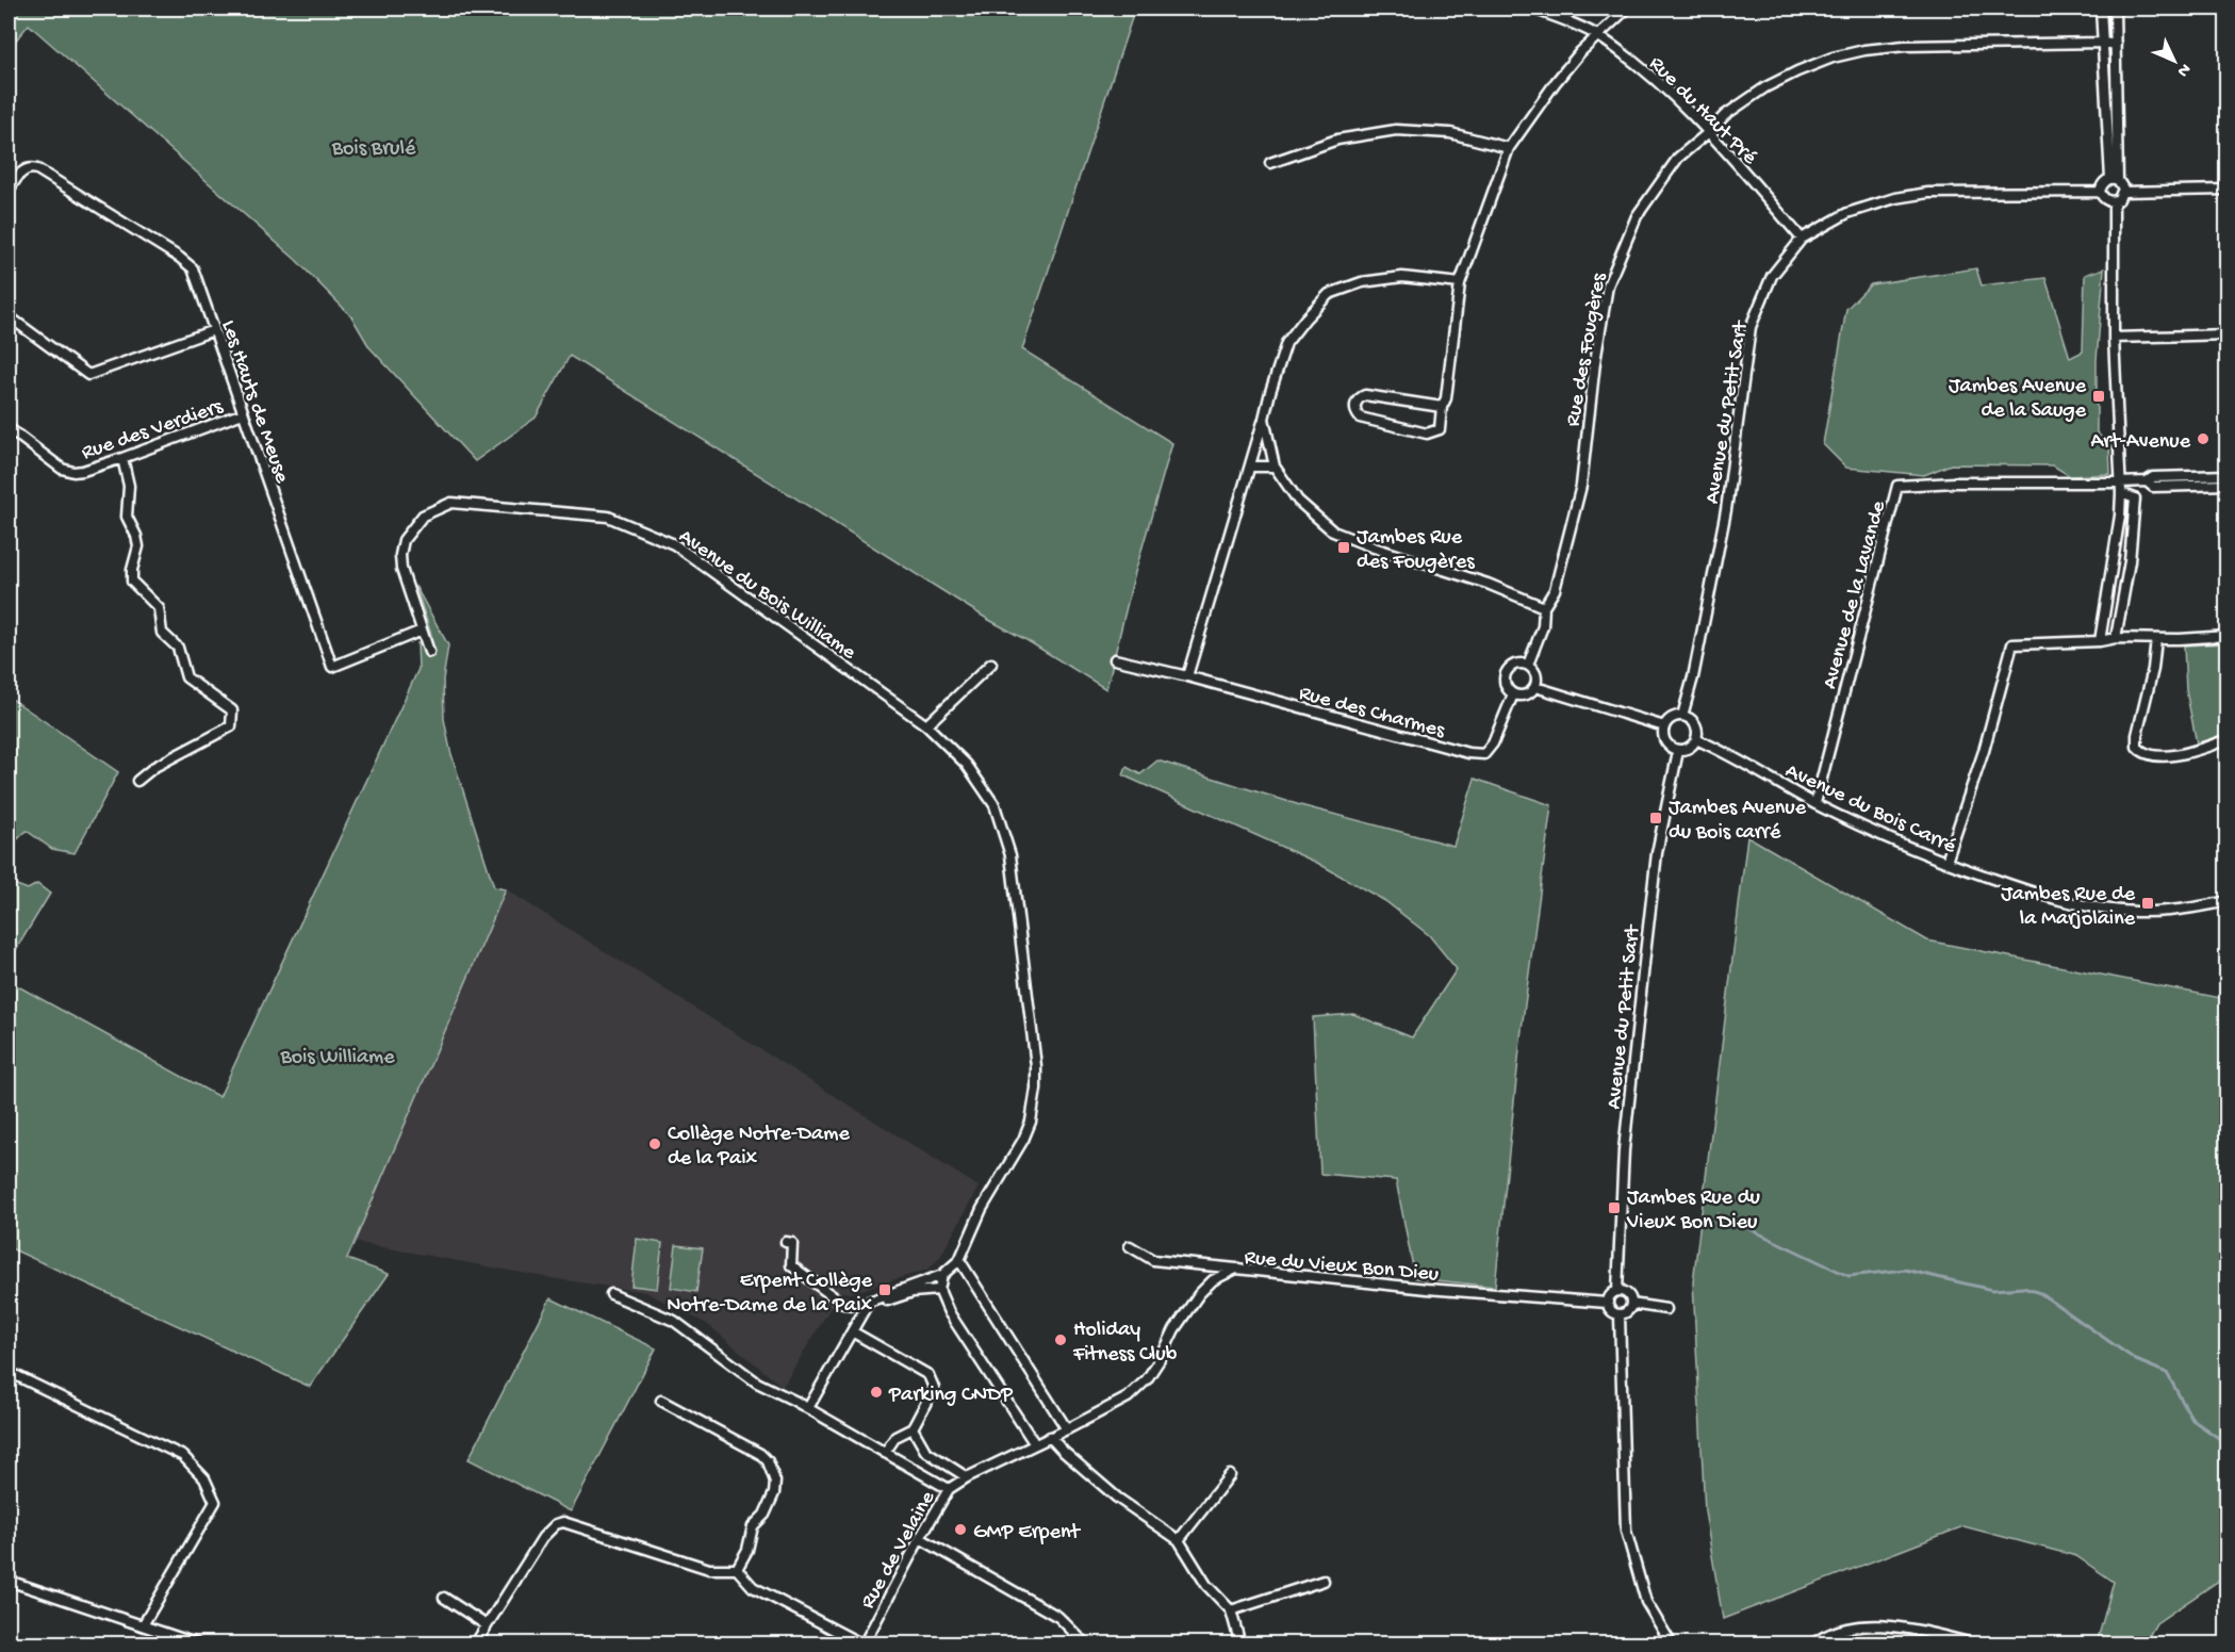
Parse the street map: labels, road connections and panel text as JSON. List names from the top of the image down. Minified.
{"streets":{"street":["Rue du Haut Pré","Rue des Fougères","Les Hauts de Meuse","Avenue du Petit Sart","Rue des Verdiers","Avenue du Bois Williame","Avenue de la Lavande","Rue des Charmes","Avenue du Bois Carré","Rue du Vieux Bon Dieu","Rue de Velaine"]},"crossings":[["Rue du Haut Pré","Rue des Fougères"],["Rue du Haut Pré","Avenue du Petit Sart"],["Rue des Fougères","Rue des Charmes"],["Les Hauts de Meuse","Rue des Verdiers"],["Les Hauts de Meuse","Avenue du Bois Williame"],["Avenue du Petit Sart","Avenue du Bois Carré"],["Avenue du Petit Sart","Rue du Vieux Bon Dieu"],["Avenue de la Lavande","Avenue du Bois Carré"]],"parks":["Bois Brulé","Bois Williame"],"places":{"transit":["Jambes Avenue de la Sauge","Jambes Rue des Fougères","Jambes Avenue du Bois carré","Jambes Rue de la Marjolaine","Jambes Rue du Vieux Bon Dieu","Erpent Collège Notre-Dame de la Paix"],"other":["Art-Avenue","Collège Notre-Dame de la Paix","Holiday Fitness Club","Parking CNDP","GMP Erpent"]},"north":"bottom right"}
